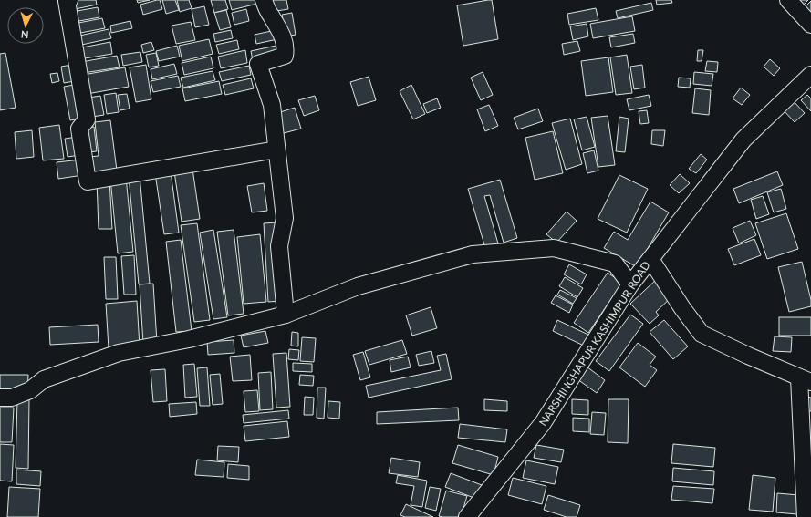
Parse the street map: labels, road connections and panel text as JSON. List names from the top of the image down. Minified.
{"streets":{"street":["NARSHINGHAPUR KASHIMPUR ROAD"]},"north":"bottom"}
